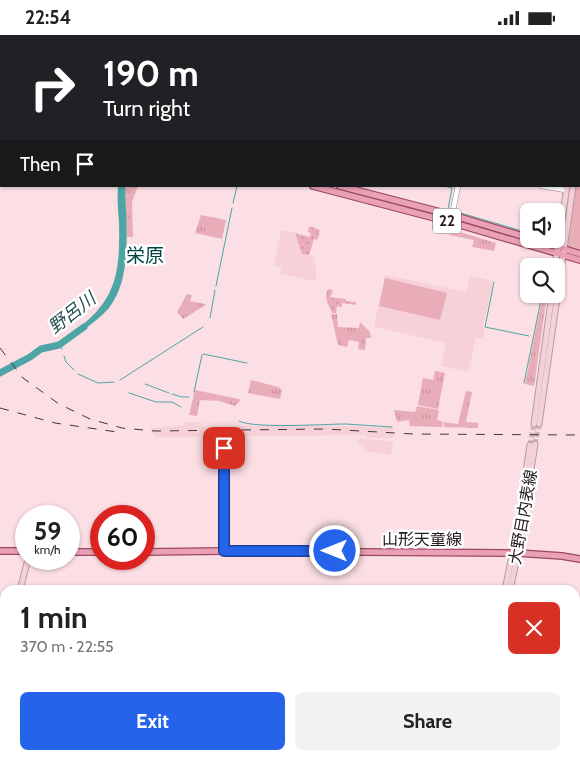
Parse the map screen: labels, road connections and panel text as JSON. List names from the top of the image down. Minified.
{"streets":{"main road":["22","大野目内表線","山形天童線"]},"crossings":[["大野目内表線","山形天童線"]],"districts":["栄原"],"water":["野呂川"],"page":{"status":"22:54","turn":["190 m","Turn right"],"then":"Then","speed":"59 km/h","limit":"60","heading":["1 min","370 m · 22:55"],"buttons":["Exit","Share"]}}
